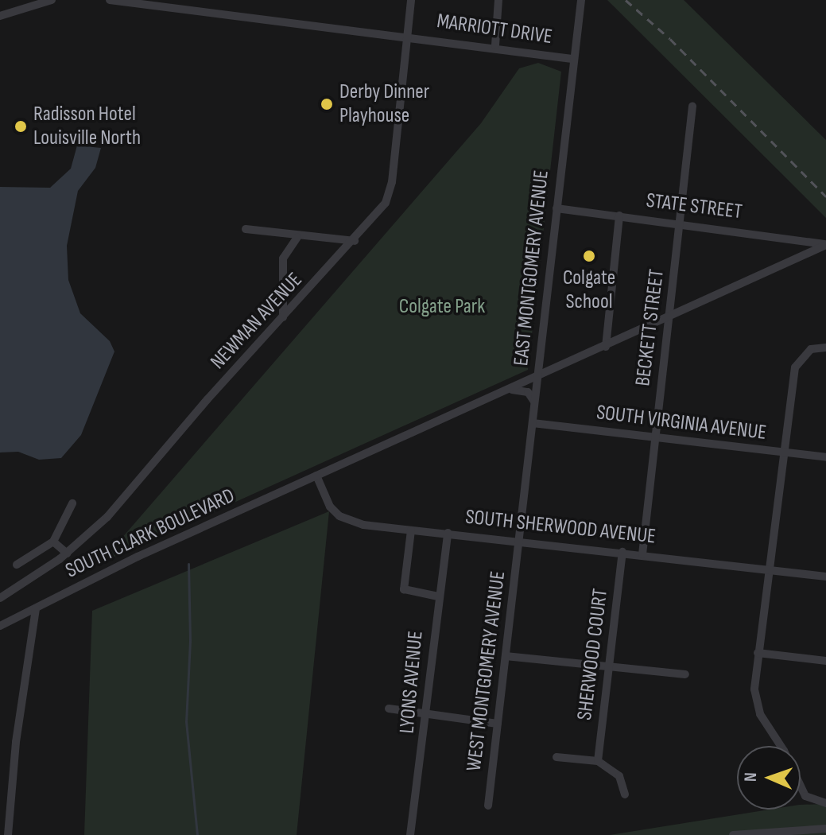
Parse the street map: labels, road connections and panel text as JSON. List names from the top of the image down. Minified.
{"streets":{"street":["MARRIOTT DRIVE","STATE STREET","EAST MONTGOMERY AVENUE","NEWMAN AVENUE","BECKETT STREET","SOUTH VIRGINIA AVENUE","SOUTH SHERWOOD AVENUE","SOUTH CLARK BOULEVARD","SHERWOOD COURT","WEST MONTGOMERY AVENUE","LYONS AVENUE"]},"crossings":[["MARRIOTT DRIVE","EAST MONTGOMERY AVENUE"],["MARRIOTT DRIVE","NEWMAN AVENUE"],["STATE STREET","EAST MONTGOMERY AVENUE"],["STATE STREET","BECKETT STREET"],["STATE STREET","SOUTH CLARK BOULEVARD"],["EAST MONTGOMERY AVENUE","SOUTH VIRGINIA AVENUE"],["EAST MONTGOMERY AVENUE","SOUTH SHERWOOD AVENUE"],["EAST MONTGOMERY AVENUE","SOUTH CLARK BOULEVARD"],["EAST MONTGOMERY AVENUE","WEST MONTGOMERY AVENUE"],["BECKETT STREET","SOUTH VIRGINIA AVENUE"],["BECKETT STREET","SOUTH SHERWOOD AVENUE"],["BECKETT STREET","SOUTH CLARK BOULEVARD"],["SOUTH SHERWOOD AVENUE","SOUTH CLARK BOULEVARD"],["SOUTH SHERWOOD AVENUE","SHERWOOD COURT"],["SOUTH SHERWOOD AVENUE","WEST MONTGOMERY AVENUE"],["SOUTH SHERWOOD AVENUE","LYONS AVENUE"]],"parks":["Colgate Park"],"places":["Derby Dinner Playhouse","Radisson Hotel Louisville North","Colgate School"],"north":"left"}
